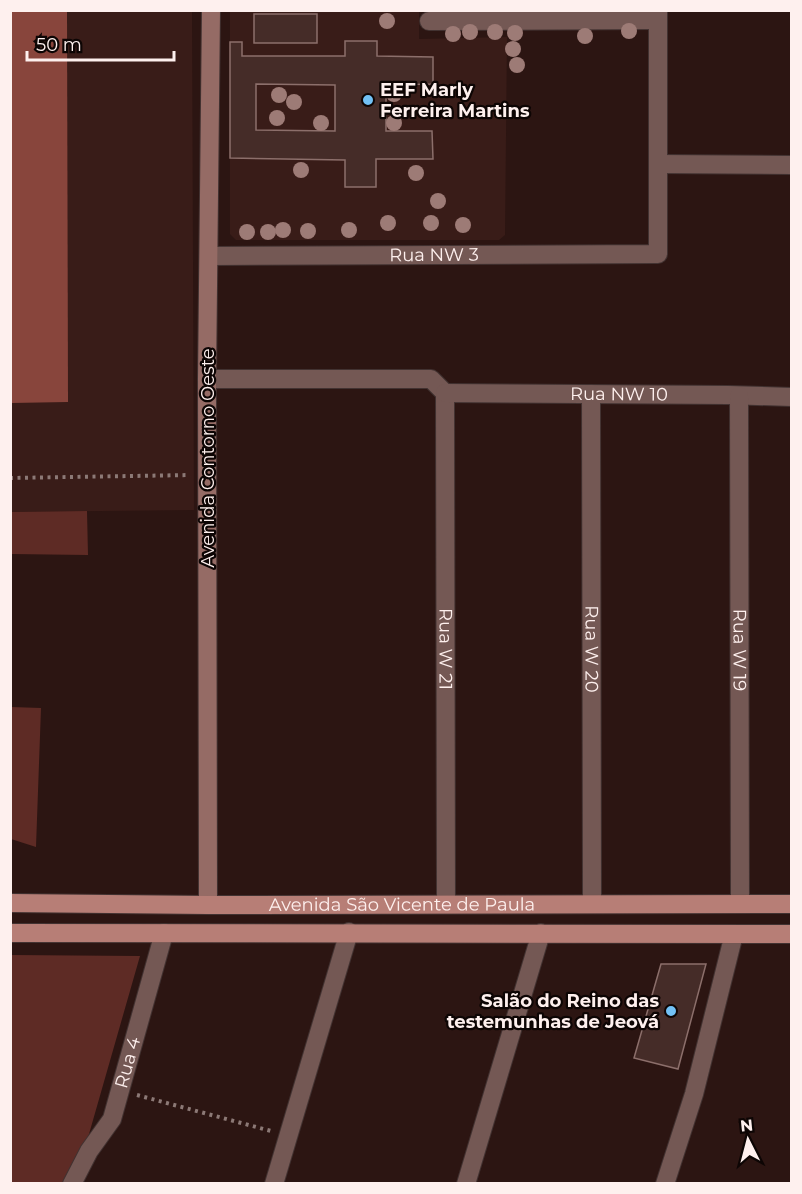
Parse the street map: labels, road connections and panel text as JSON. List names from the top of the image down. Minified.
{"streets":{"main road":["Avenida São Vicente de Paula"],"street":["Rua NW 3","Rua NW 10","Avenida Contorno Oeste","Rua W 21","Rua W 20","Rua W 19","Rua 4"]},"crossings":[["Rua NW 3","Avenida Contorno Oeste"],["Rua NW 10","Rua W 21"],["Rua NW 10","Rua W 20"],["Rua NW 10","Rua W 19"],["Avenida Contorno Oeste","Avenida São Vicente de Paula"],["Rua W 21","Avenida São Vicente de Paula"],["Rua W 20","Avenida São Vicente de Paula"],["Rua W 19","Avenida São Vicente de Paula"],["Avenida São Vicente de Paula","Rua 4"]],"places":["EEF Marly Ferreira Martins","Salão do Reino das testemunhas de Jeová"],"scale_bar":"50 m","north":"top"}
